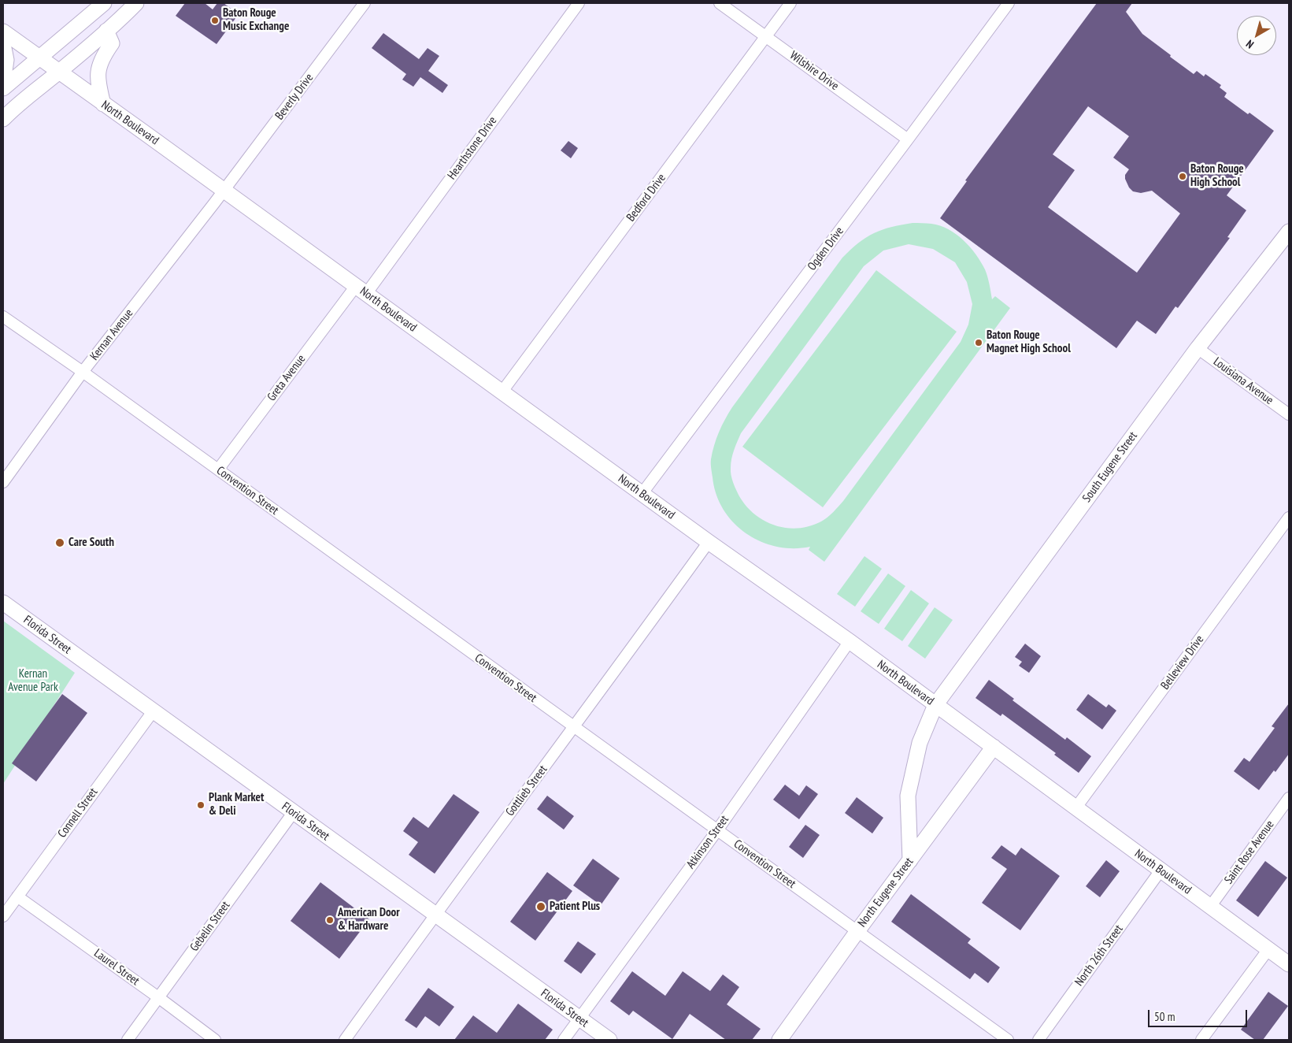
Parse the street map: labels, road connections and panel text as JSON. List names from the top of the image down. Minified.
{"streets":{"street":["Wilshire Drive","Beverly Drive","North Boulevard","Hearthstone Drive","Bedford Drive","Ogden Drive","Kernan Avenue","Greta Avenue","Louisiana Avenue","South Eugene Street","Convention Street","Florida Street","Belleview Drive","Gottlieb Street","Connell Street","Atkinson Street","Saint Rose Avenue","North Eugene Street","Gebelin Street","North 26th Street","Laurel Street"]},"crossings":[["Wilshire Drive","Bedford Drive"],["Wilshire Drive","Ogden Drive"],["Beverly Drive","North Boulevard"],["Beverly Drive","Kernan Avenue"],["North Boulevard","Hearthstone Drive"],["North Boulevard","Bedford Drive"],["North Boulevard","Ogden Drive"],["North Boulevard","Kernan Avenue"],["North Boulevard","Greta Avenue"],["North Boulevard","South Eugene Street"],["North Boulevard","Belleview Drive"],["North Boulevard","Gottlieb Street"],["North Boulevard","Atkinson Street"],["North Boulevard","Saint Rose Avenue"],["North Boulevard","North Eugene Street"],["North Boulevard","North 26th Street"],["Hearthstone Drive","Greta Avenue"],["Kernan Avenue","Convention Street"],["Greta Avenue","Convention Street"],["Louisiana Avenue","South Eugene Street"],["South Eugene Street","North Eugene Street"],["Convention Street","Gottlieb Street"],["Convention Street","Atkinson Street"],["Convention Street","North Eugene Street"],["Florida Street","Gottlieb Street"],["Florida Street","Connell Street"],["Florida Street","Atkinson Street"],["Florida Street","Gebelin Street"],["Connell Street","Laurel Street"],["Gebelin Street","Laurel Street"]],"parks":["Kernan Avenue Park"],"places":["Baton Rouge Music Exchange","Baton Rouge High School","Baton Rouge Magnet High School","Care South","Plank Market & Deli","Patient Plus","American Door & Hardware"],"scale_bar":"50 m","north":"bottom left"}
